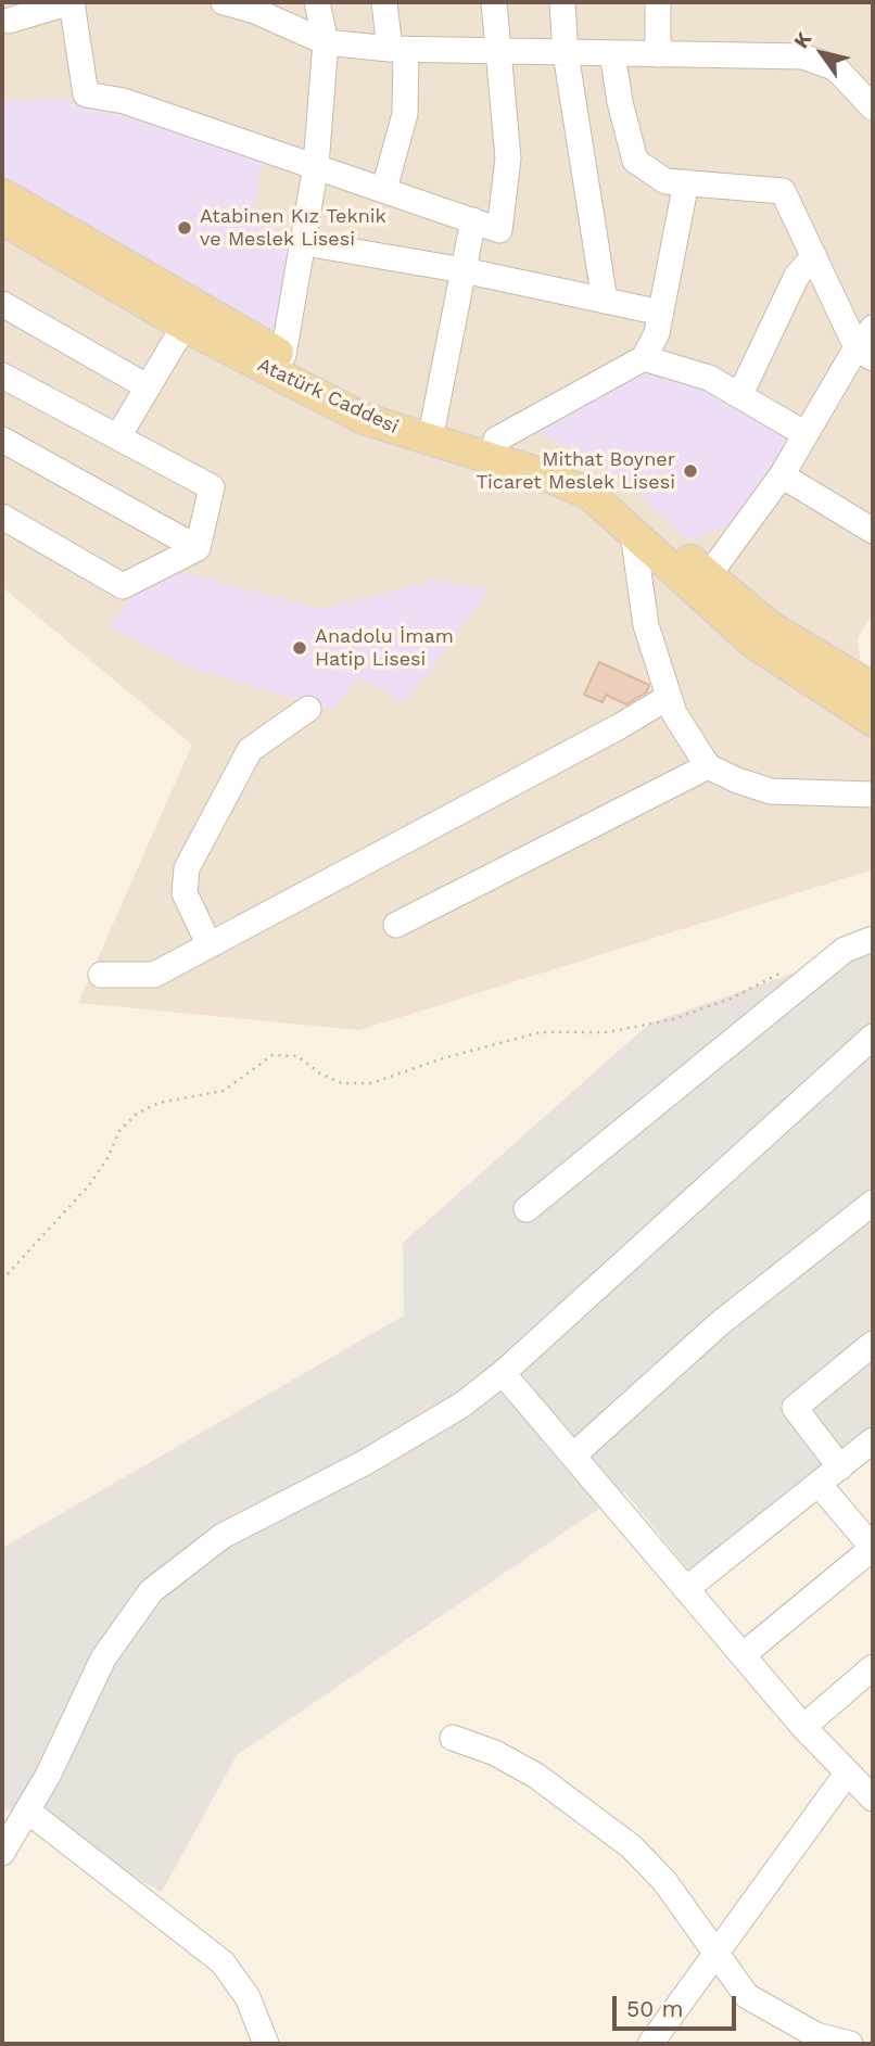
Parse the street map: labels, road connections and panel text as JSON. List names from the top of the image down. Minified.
{"streets":{"main road":["Atatürk Caddesi"]},"places":["Atabinen Kız Teknik ve Meslek Lisesi","Mithat Boyner Ticaret Meslek Lisesi","Anadolu İmam Hatip Lisesi"],"scale_bar":"50 m","north":"top left"}
